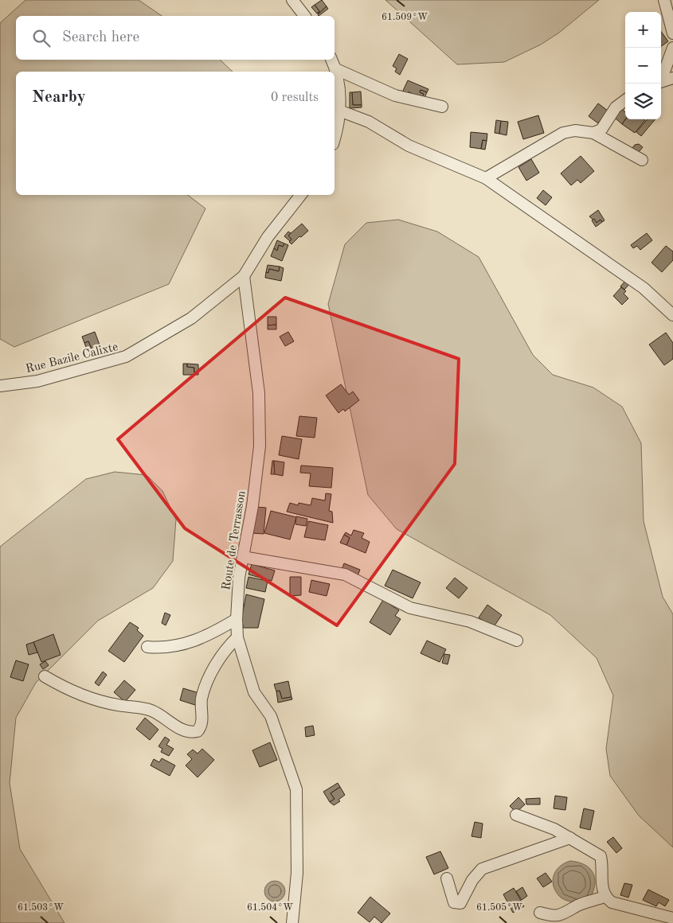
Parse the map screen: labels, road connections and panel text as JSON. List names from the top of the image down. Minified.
{"streets":{"street":["Rue Bazile Calixte","Route de Terrasson"]},"crossings":[["Rue Bazile Calixte","Route de Terrasson"]],"page":{"map_buttons":["+","−"],"search":"Search here","heading":["Nearby","0 results"]},"coordinates":["61.509°W","61.503°W","61.504°W","61.505°W"]}
